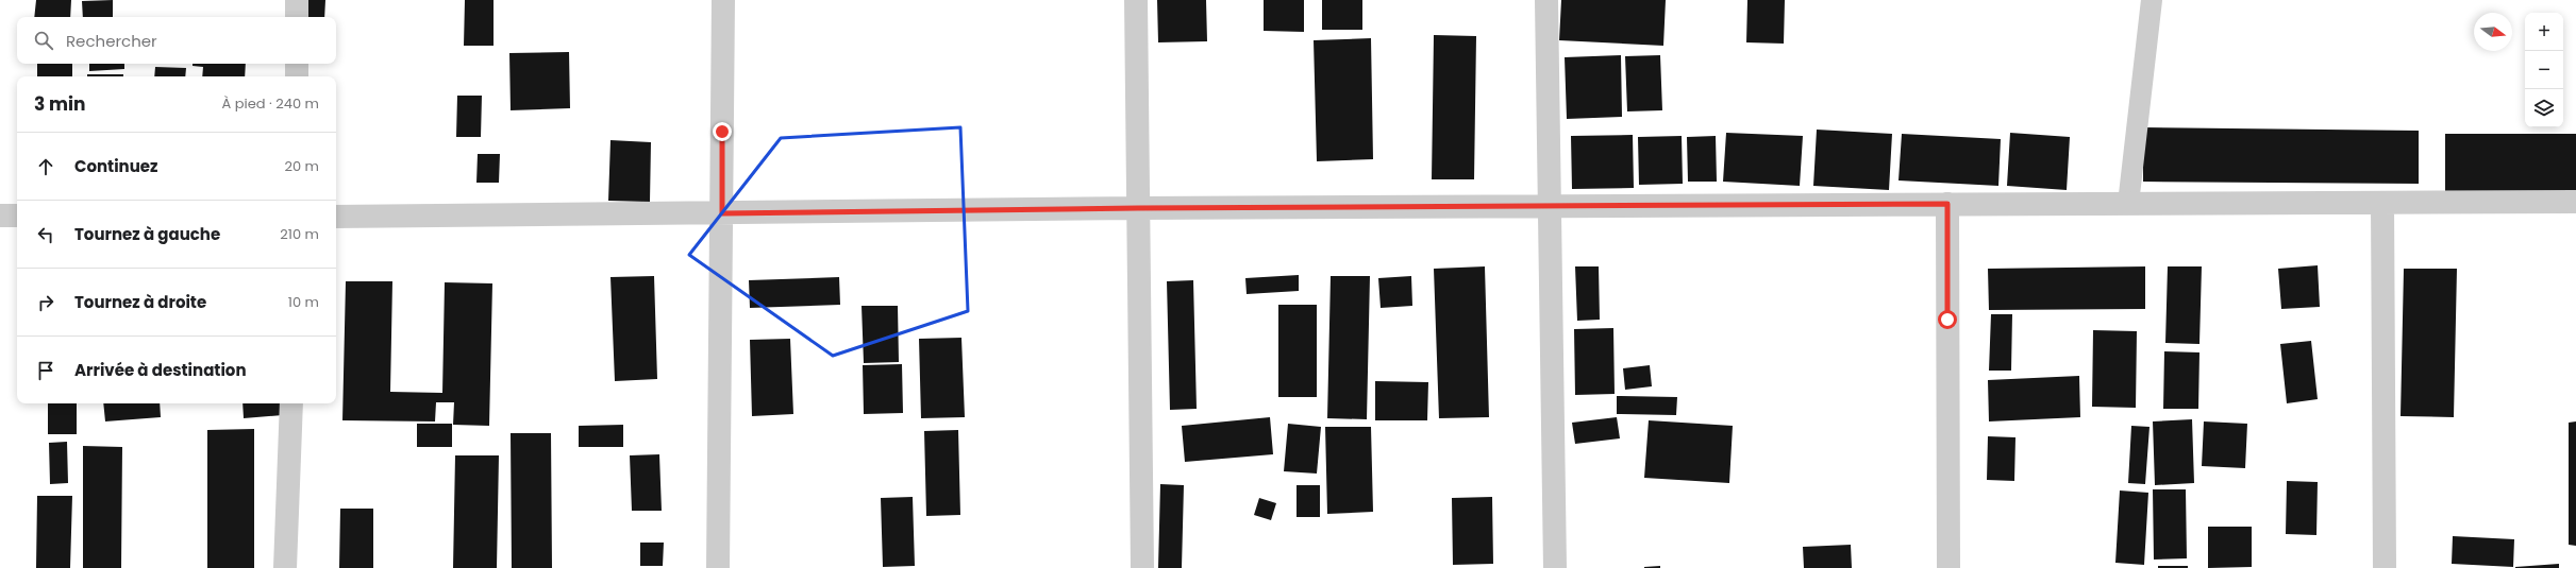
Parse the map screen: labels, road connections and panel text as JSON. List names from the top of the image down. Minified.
{"north":"right","page":{"map_buttons":["+","−"],"search":"Rechercher","heading":["3 min","À pied · 240 m"],"list":[["Continuez","20 m"],["Tournez à gauche","210 m"],["Tournez à droite","10 m"],"Arrivée à destination"]}}
